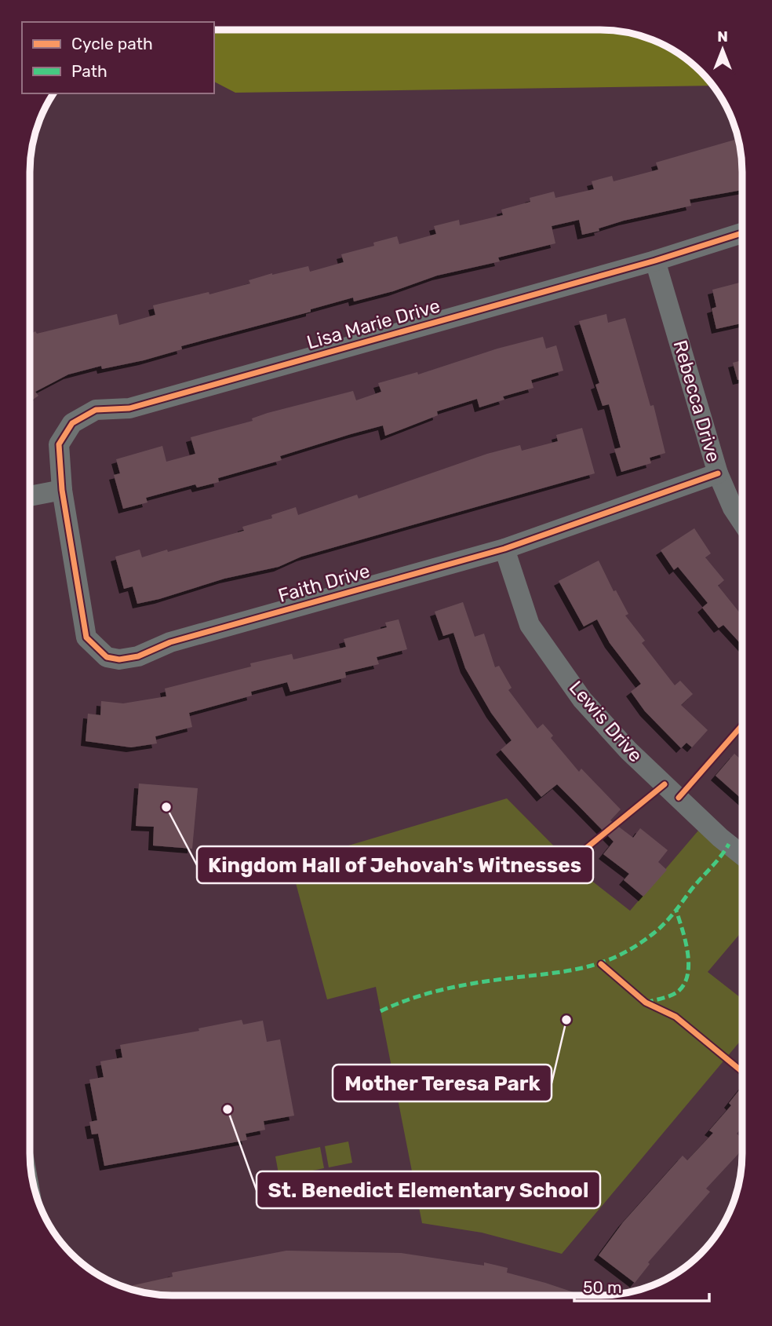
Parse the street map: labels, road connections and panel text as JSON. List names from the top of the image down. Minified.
{"streets":{"street":["Lisa Marie Drive","Rebecca Drive","Faith Drive","Lewis Drive"]},"crossings":[["Lisa Marie Drive","Rebecca Drive"],["Lisa Marie Drive","Faith Drive"],["Rebecca Drive","Faith Drive"],["Faith Drive","Lewis Drive"]],"places":["Kingdom Hall of Jehovah's Witnesses","Mother Teresa Park","St. Benedict Elementary School"],"legend":["Cycle path","Path"],"scale_bar":"50 m","north":"top"}
